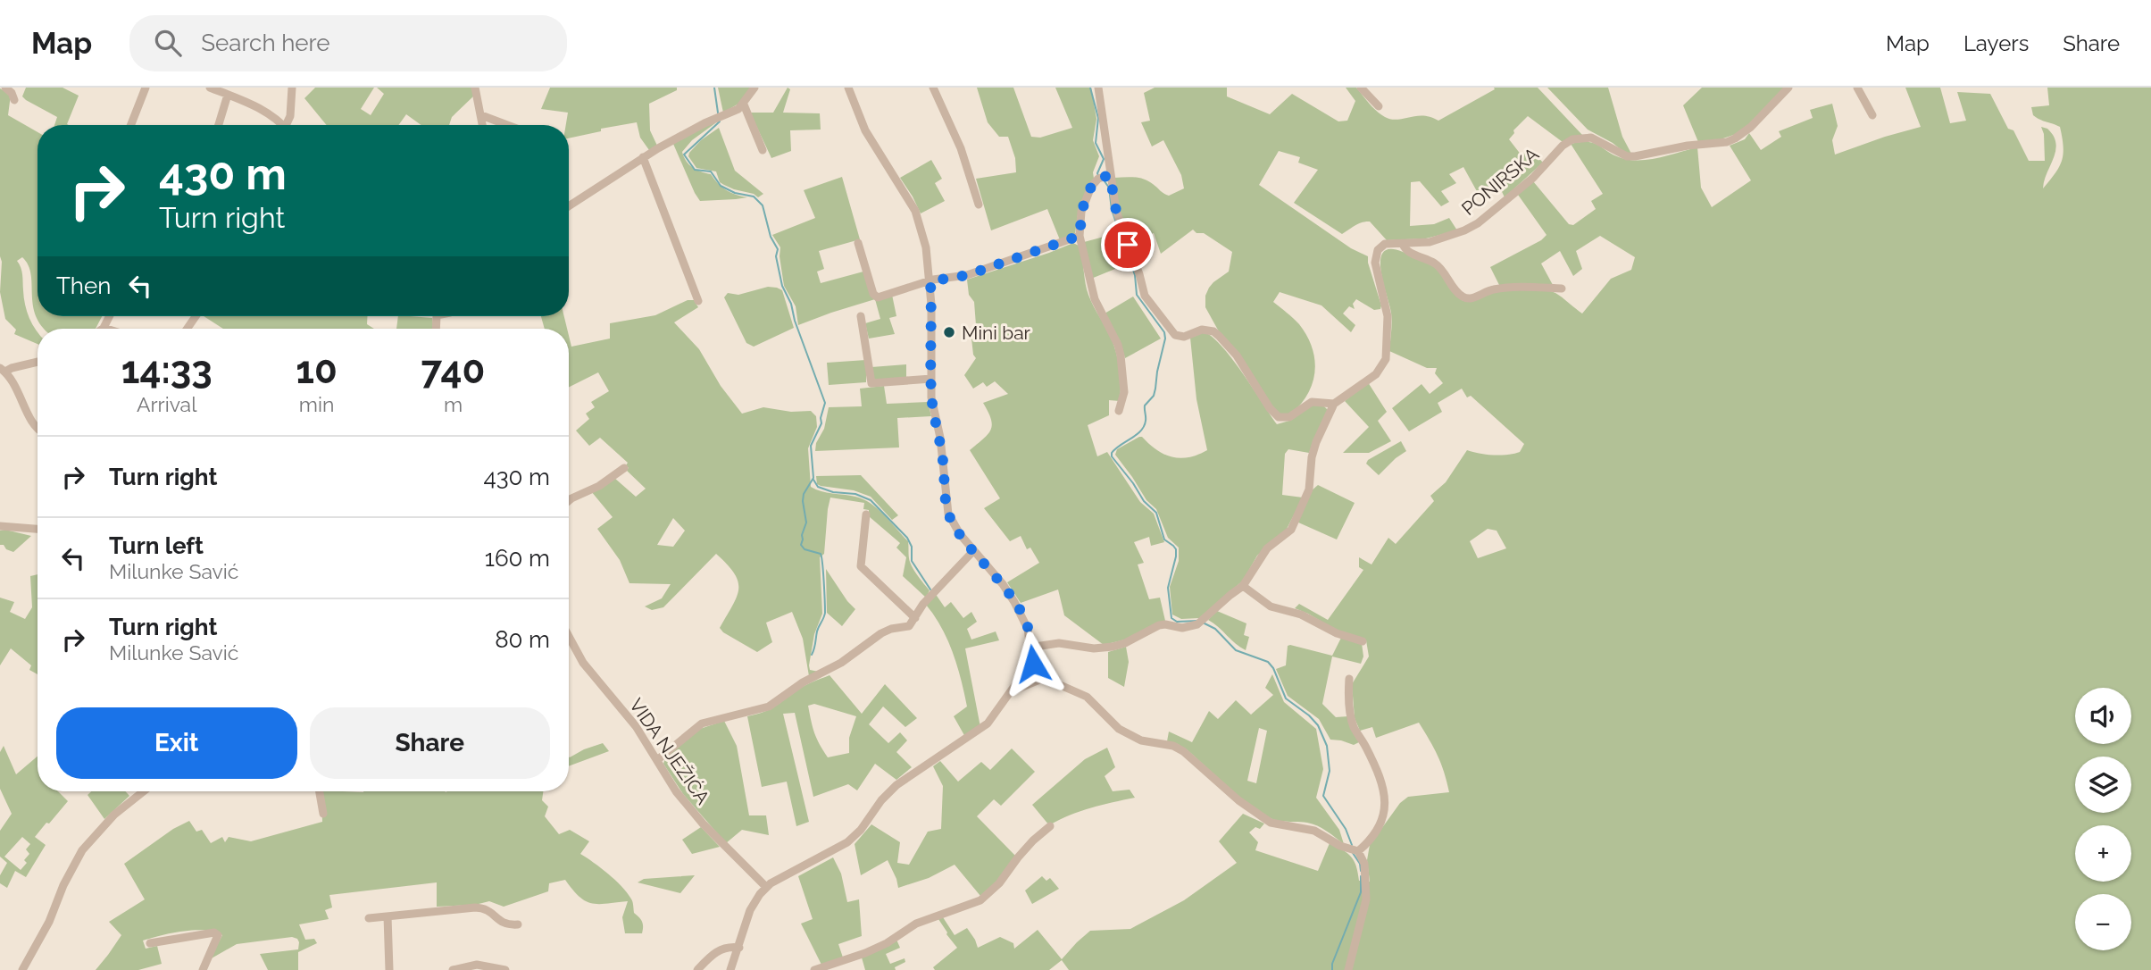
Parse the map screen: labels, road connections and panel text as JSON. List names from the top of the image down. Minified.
{"streets":{"street":["PONIRSKA","VIDA NJEŽIĆA"]},"places":["Mini bar"],"page":{"header":"Map","search":"Search here","nav":["Map","Layers","Share"],"turn":["430 m","Turn right"],"then":"Then","eta":["14:33","Arrival","10","min","740","m"],"list":[{"name":"Turn right","value":"430 m"},{"name":"Turn left","note":"Milunke Savić","value":"160 m"},{"name":"Turn right","note":"Milunke Savić","value":"80 m"}],"map_buttons":["+","−"],"buttons":["Exit","Share"]}}
